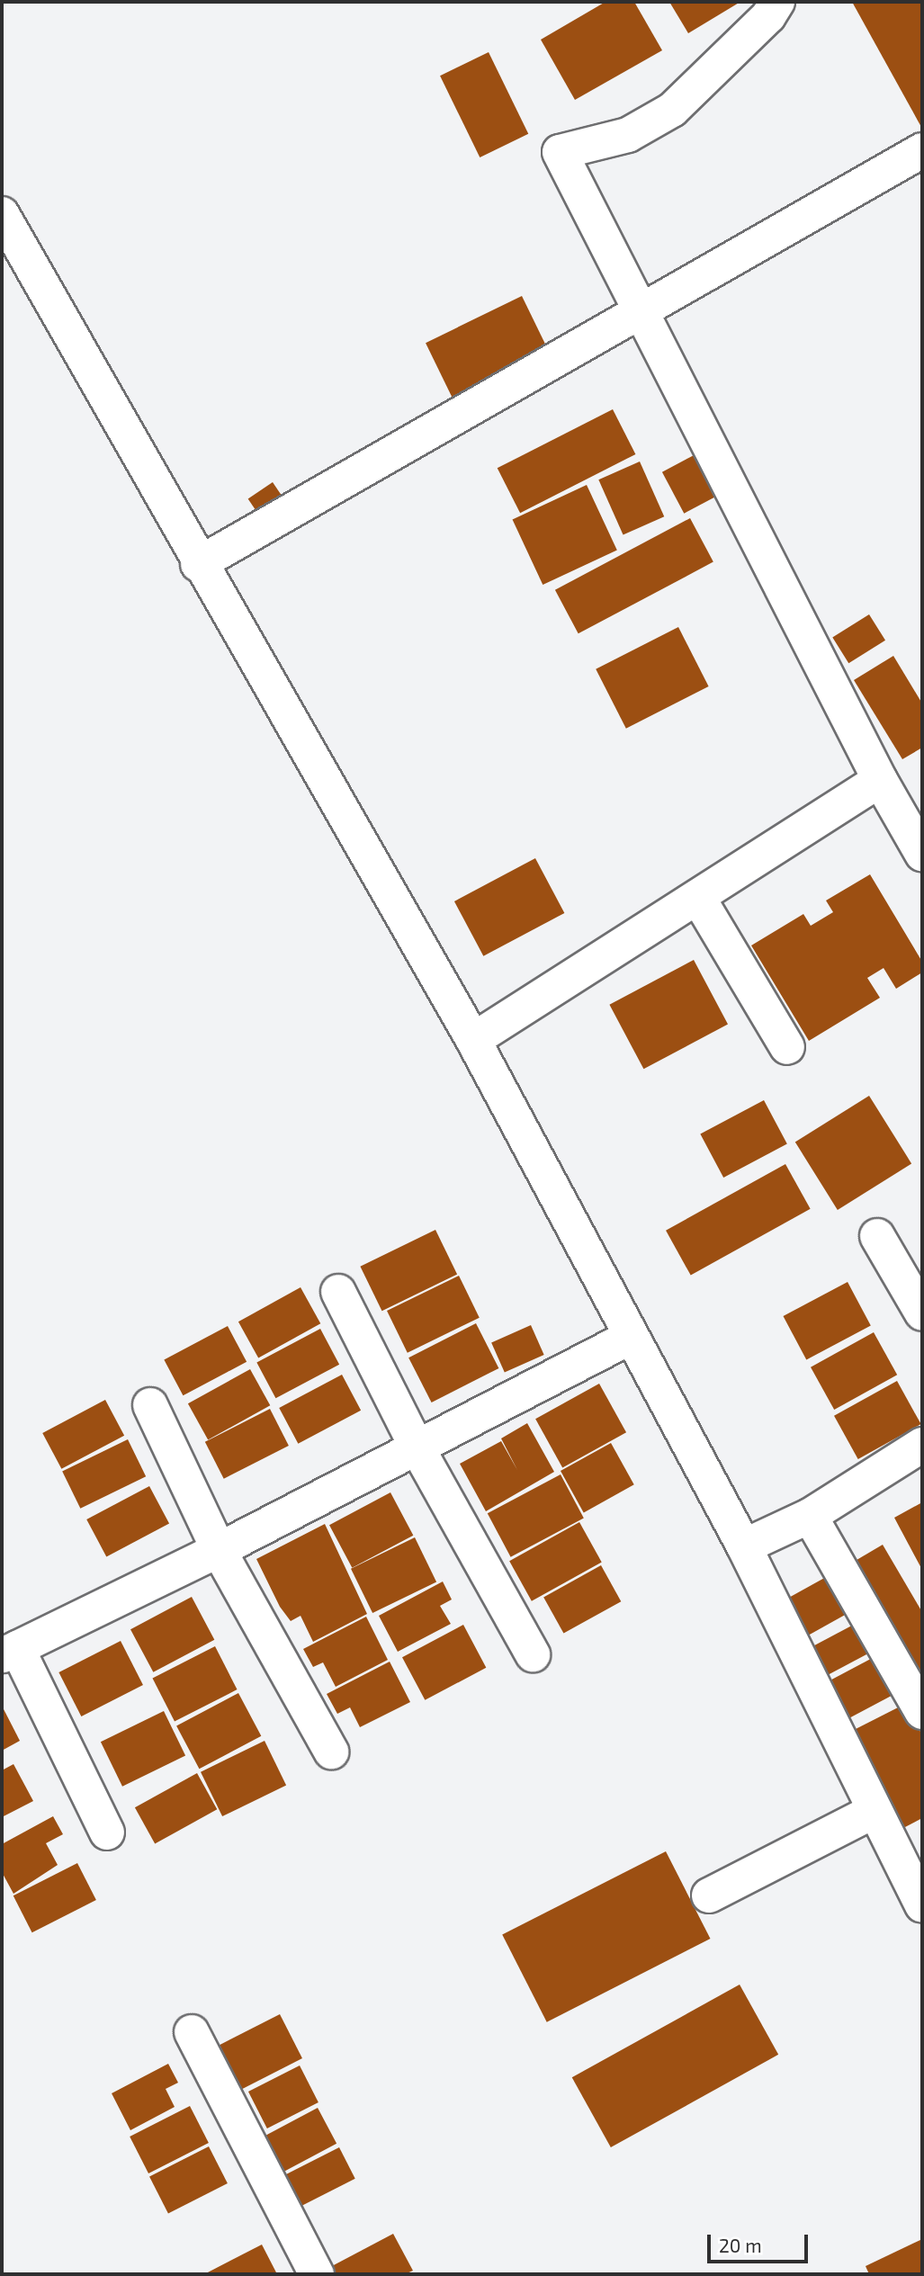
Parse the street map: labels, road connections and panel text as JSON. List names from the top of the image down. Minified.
{"scale_bar":"20 m"}
